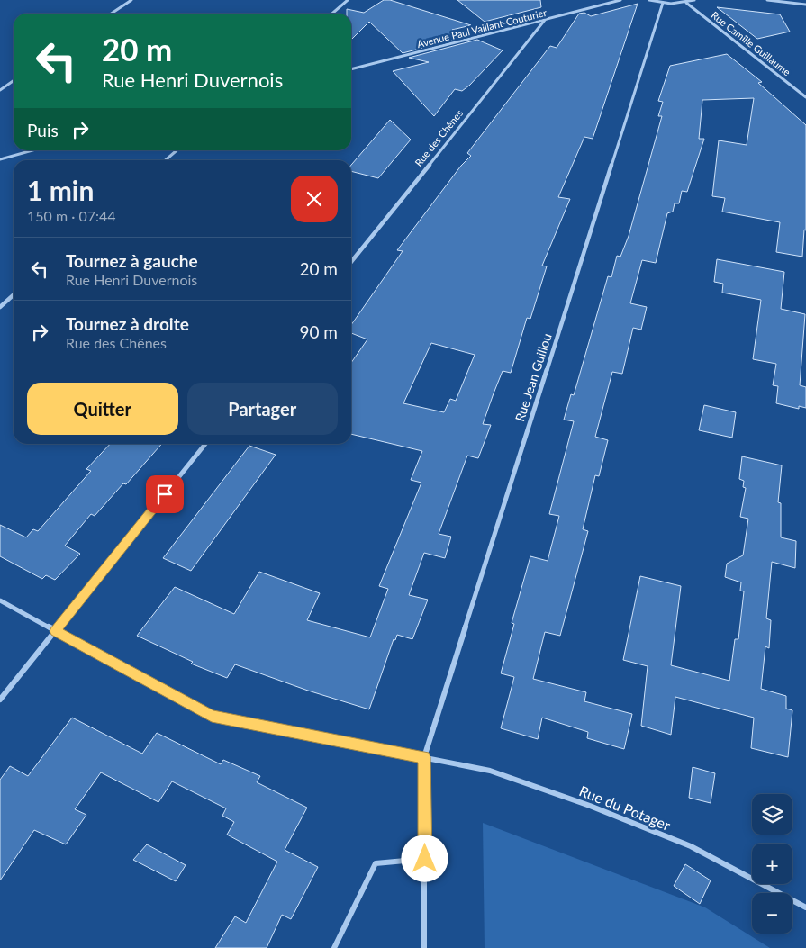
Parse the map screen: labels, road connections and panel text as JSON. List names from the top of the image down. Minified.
{"streets":{"street":["Avenue Paul Vaillant-Couturier","Rue Camille Guillaume","Rue des Chênes","Rue Jean Guillou","Rue du Potager"]},"crossings":[["Avenue Paul Vaillant-Couturier","Rue des Chênes"],["Rue Jean Guillou","Rue du Potager"]],"page":{"turn":["20 m","Rue Henri Duvernois"],"then":"Puis","heading":["1 min","150 m · 07:44"],"list":[{"name":"Tournez à gauche","note":"Rue Henri Duvernois","value":"20 m"},{"name":"Tournez à droite","note":"Rue des Chênes","value":"90 m"}],"buttons":["Quitter","Partager"],"map_buttons":["+","−"]}}
